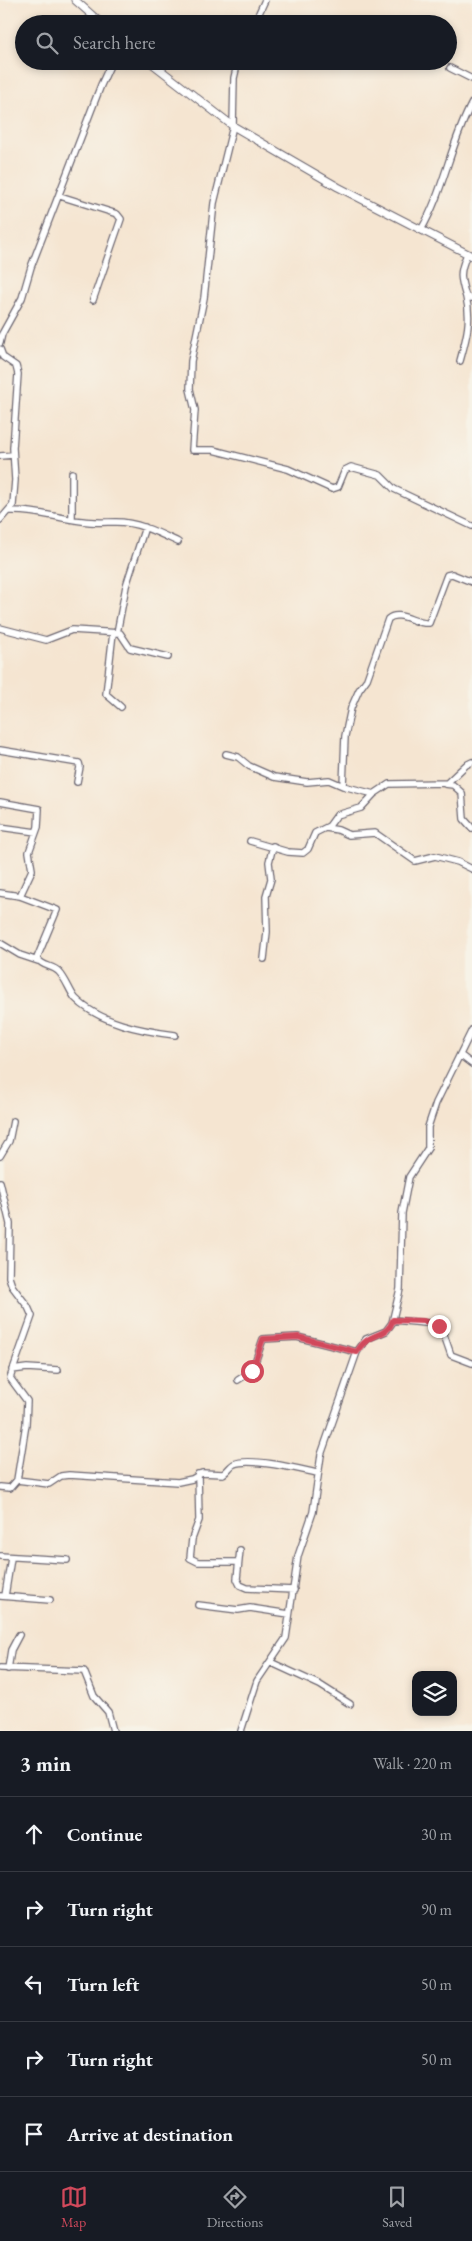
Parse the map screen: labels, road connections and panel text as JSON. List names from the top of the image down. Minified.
{"page":{"search":"Search here","heading":["3 min","Walk · 220 m"],"list":[["Continue","30 m"],["Turn right","90 m"],["Turn left","50 m"],["Turn right","50 m"],"Arrive at destination"],"nav":["Map","Directions","Saved"]}}
